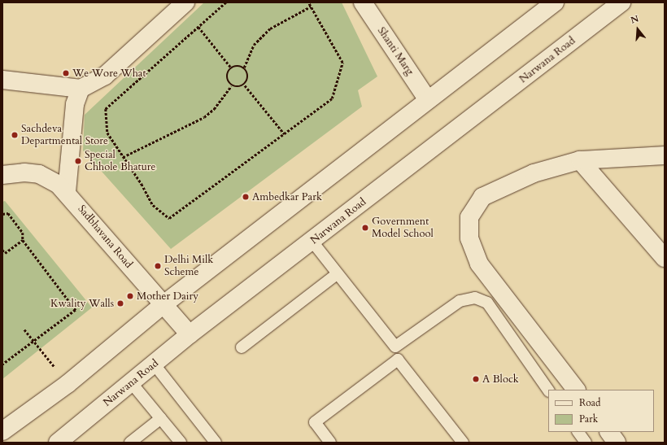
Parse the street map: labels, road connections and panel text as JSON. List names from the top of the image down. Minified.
{"streets":{"main road":["Shanti Marg","Narwana Road","Sadbhavana Road"]},"crossings":[["Narwana Road","Sadbhavana Road"]],"places":["We Wore What","Sachdeva Departmental Store","Special Chhole Bhature","Ambedkar Park","Government Model School","Delhi Milk Scheme","Mother Dairy","Kwality Walls","A Block"],"legend":["Road","Park"],"north":"top"}
